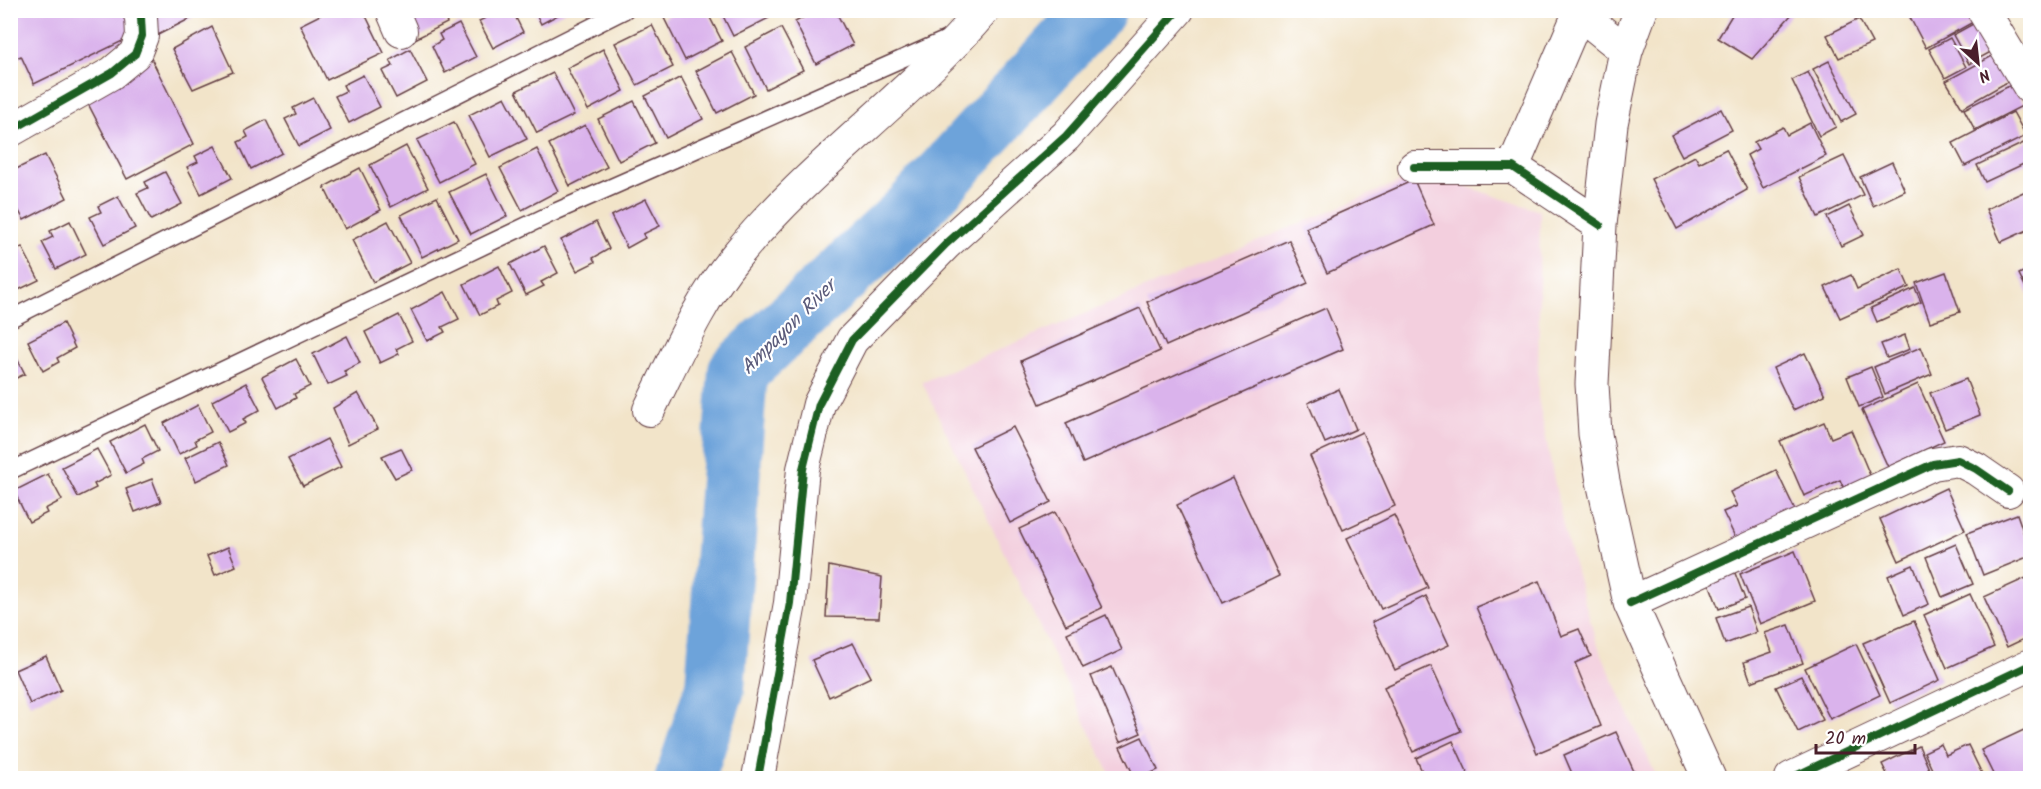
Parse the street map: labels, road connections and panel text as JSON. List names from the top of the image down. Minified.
{"water":["Ampayon River"],"scale_bar":"20 m","north":"bottom right"}
